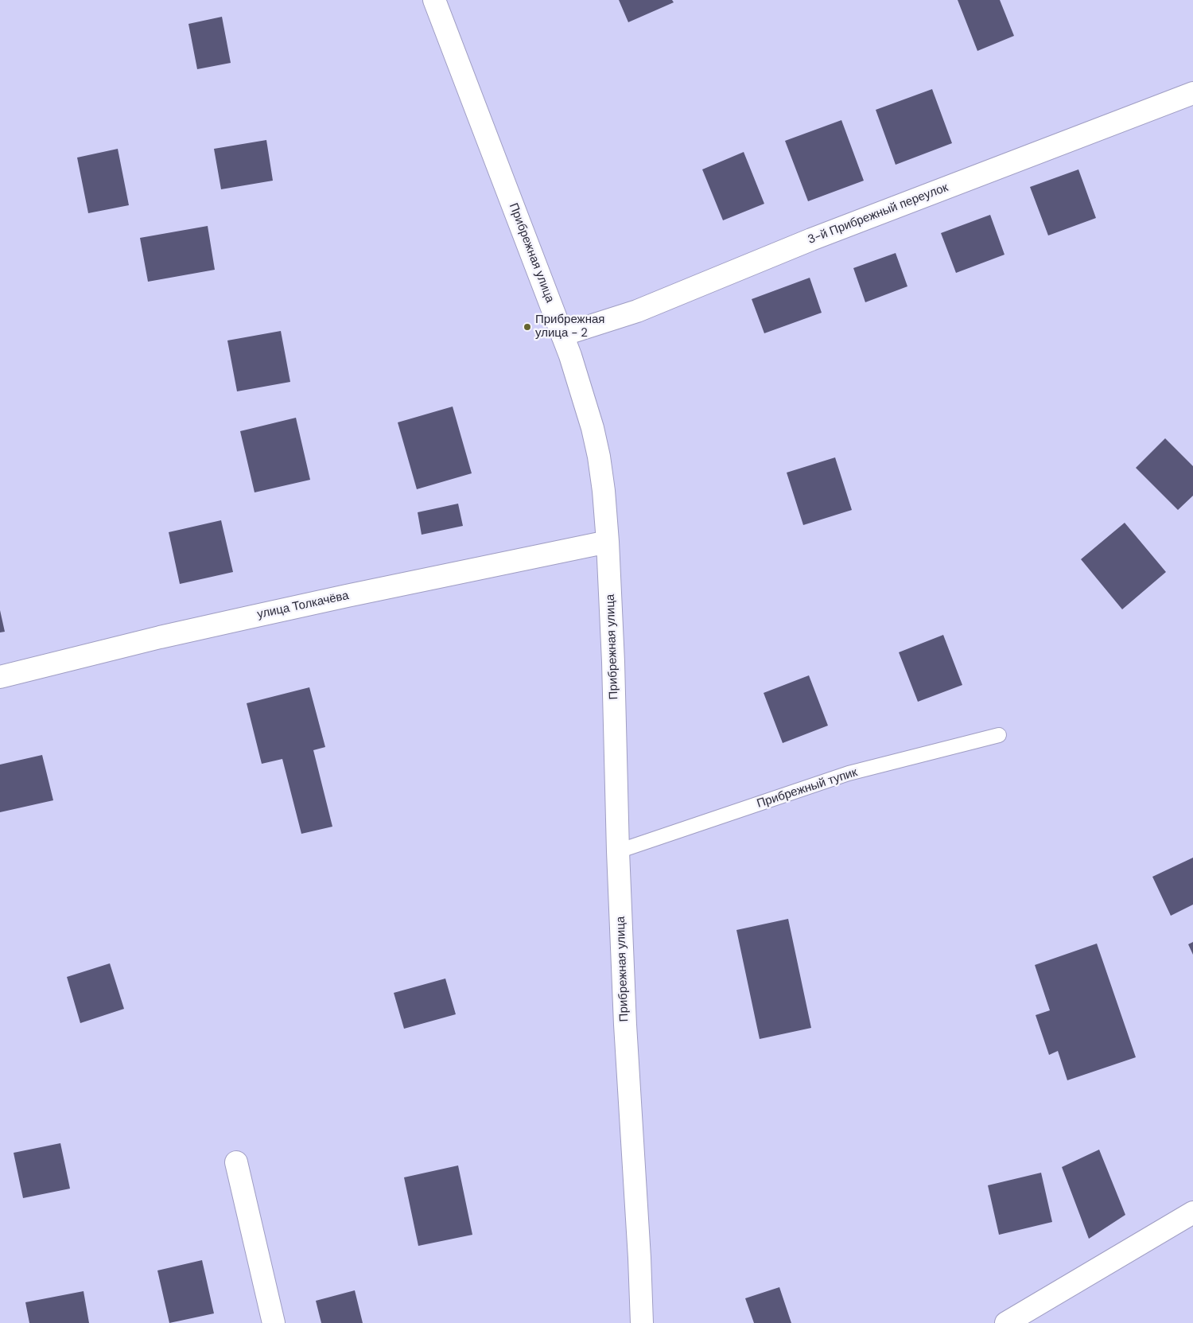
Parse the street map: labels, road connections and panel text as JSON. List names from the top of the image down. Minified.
{"streets":{"street":["3-й Прибрежный переулок","Прибрежная улица","улица Толкачёва"],"lane":["Прибрежный тупик"]},"crossings":[["3-й Прибрежный переулок","Прибрежная улица"],["Прибрежная улица","улица Толкачёва"],["Прибрежная улица","Прибрежный тупик"]],"places":["Прибрежная улица - 2"]}
